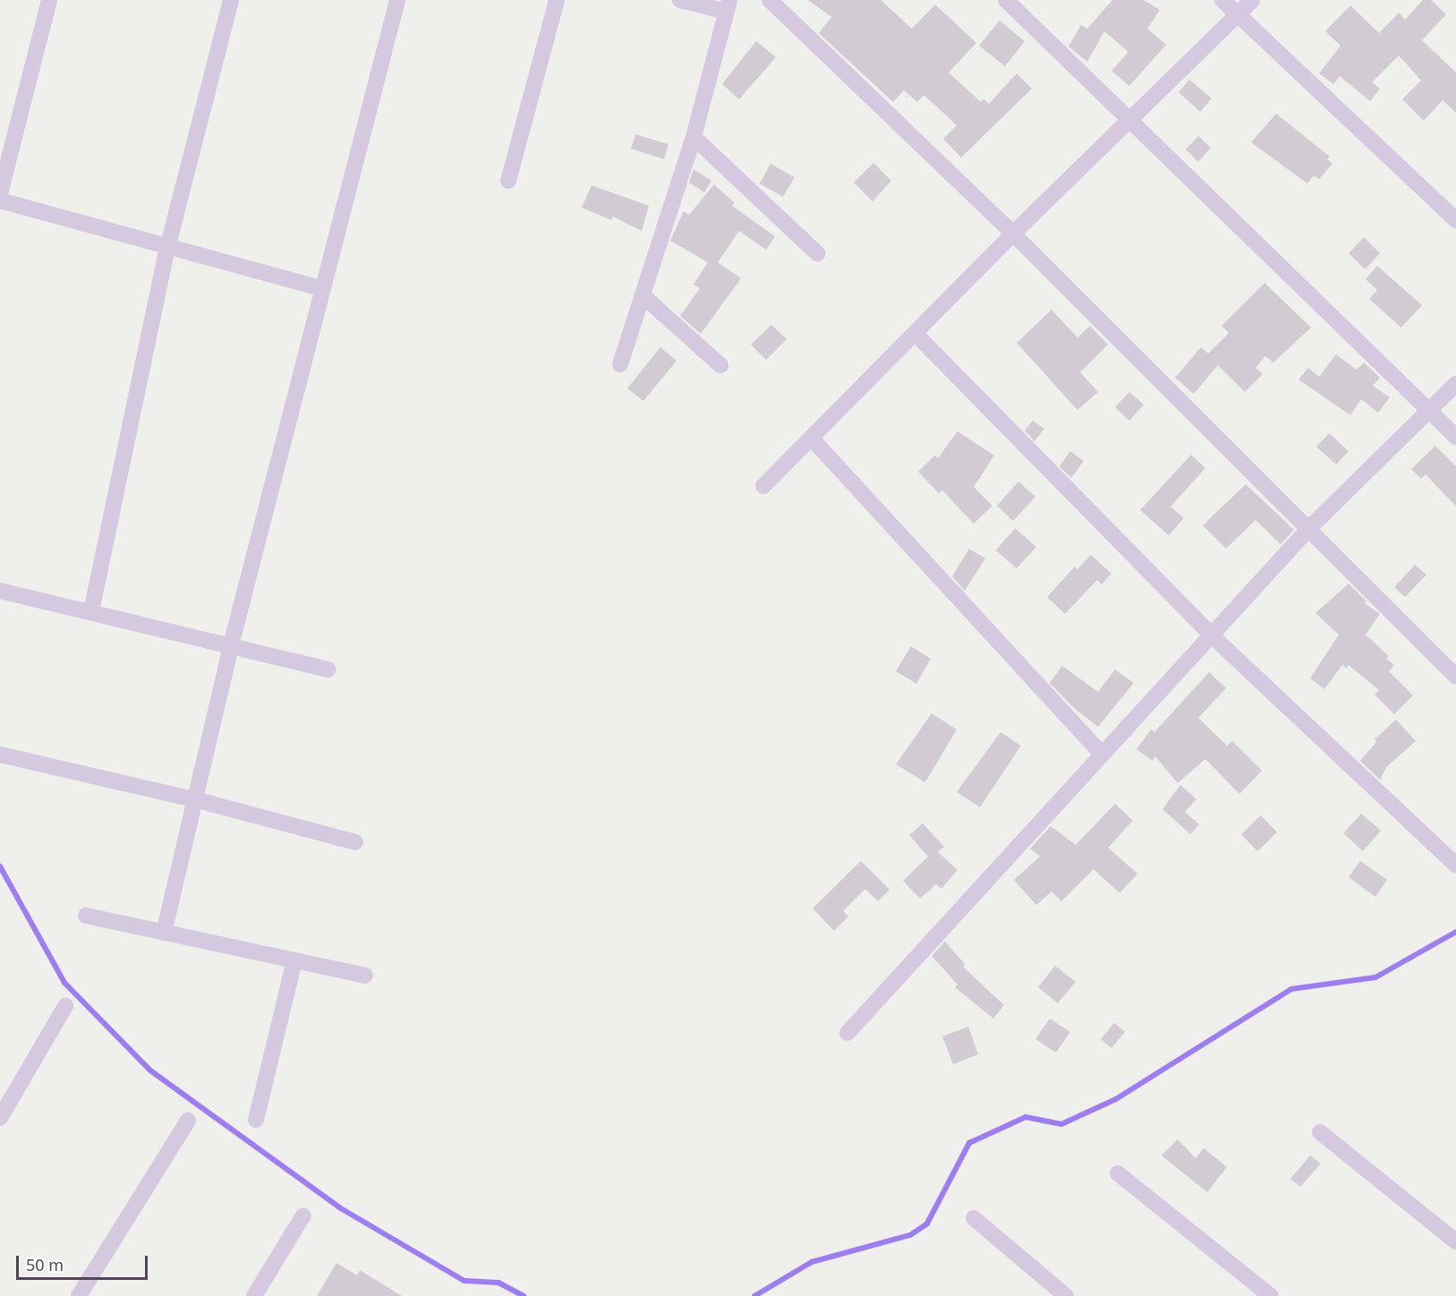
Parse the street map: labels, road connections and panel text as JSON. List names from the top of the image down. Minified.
{"scale_bar":"50 m"}
